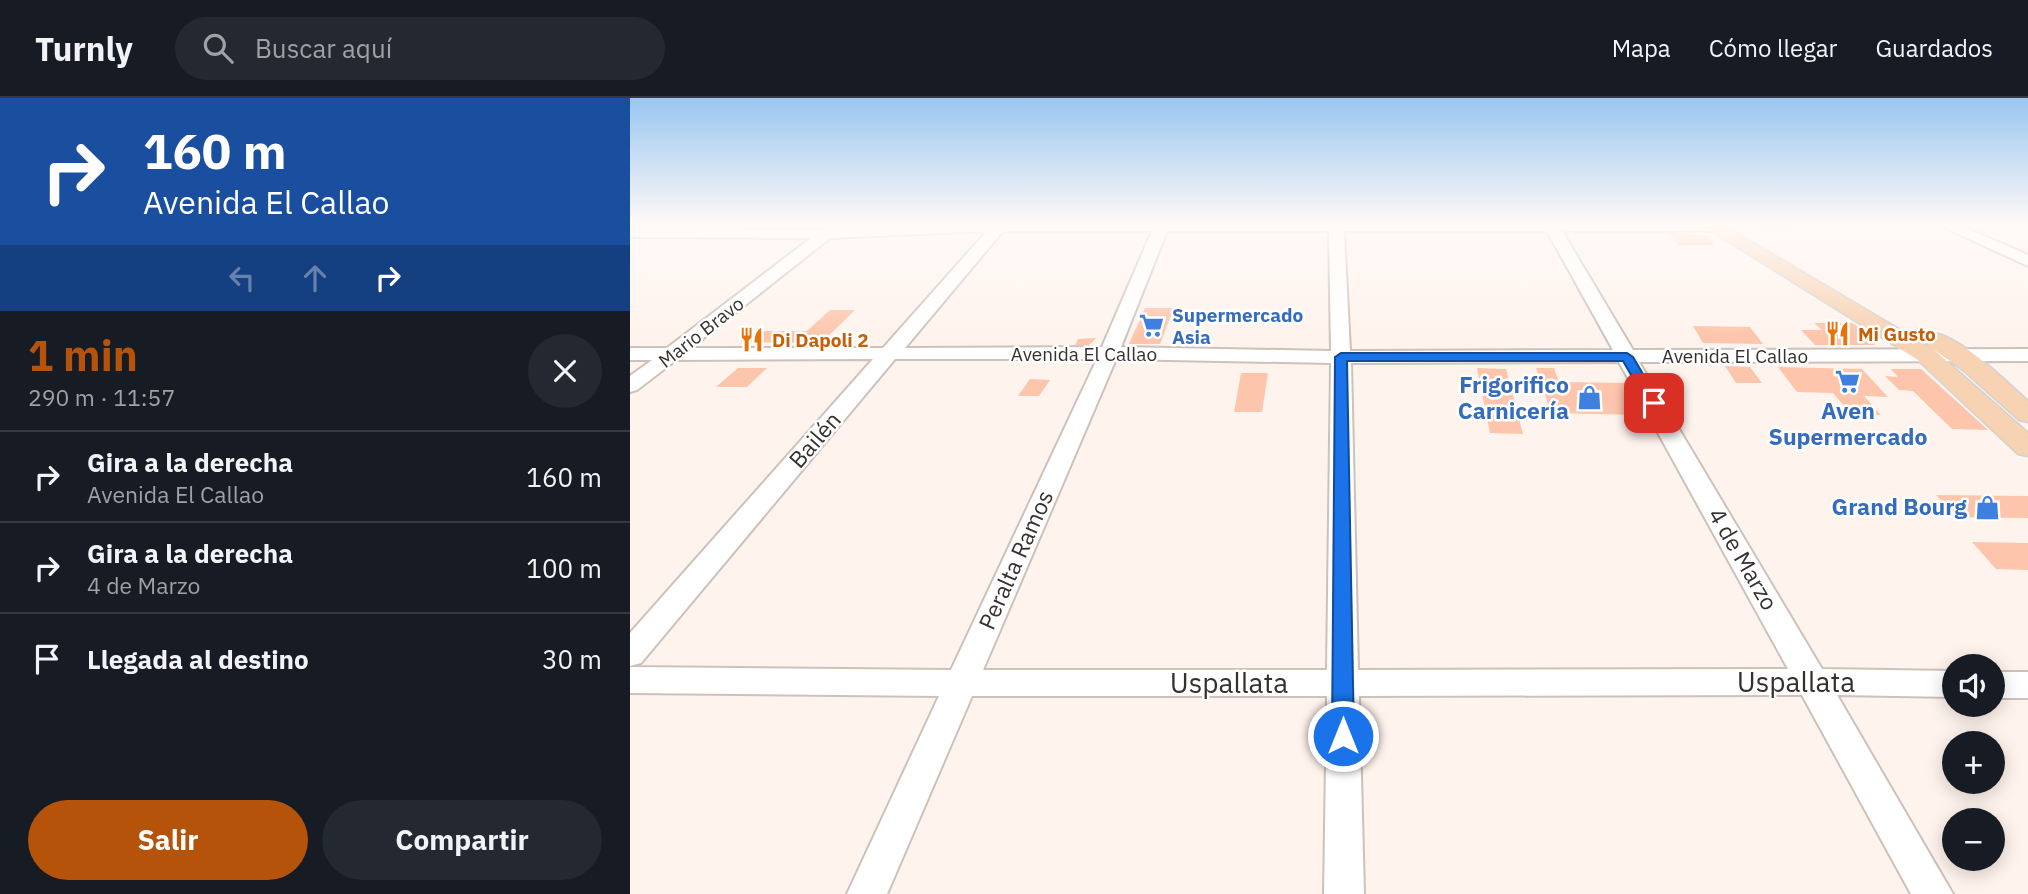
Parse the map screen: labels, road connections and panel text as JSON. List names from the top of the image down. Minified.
{"streets":{"street":["Mario Bravo","Avenida El Callao","Bailén","4 de Marzo","Peralta Ramos","Uspallata"]},"crossings":[["Mario Bravo","Avenida El Callao"],["Avenida El Callao","Bailén"],["Avenida El Callao","4 de Marzo"],["Avenida El Callao","Peralta Ramos"],["4 de Marzo","Uspallata"],["Peralta Ramos","Uspallata"]],"places":{"supermarket":["Supermercado Asia","Aven Supermercado"],"restaurant":["Mi Gusto","Di Dapoli 2"],"shop":["Frigorifico Carnicería","Grand Bourg"]},"page":{"header":"Turnly","search":"Buscar aquí","nav":["Mapa","Cómo llegar","Guardados"],"turn":["160 m","Avenida El Callao"],"heading":["1 min","290 m · 11:57"],"list":[{"name":"Gira a la derecha","note":"Avenida El Callao","value":"160 m"},{"name":"Gira a la derecha","note":"4 de Marzo","value":"100 m"},{"name":"Llegada al destino","value":"30 m"}],"map_buttons":["+","−"],"buttons":["Salir","Compartir"]}}
